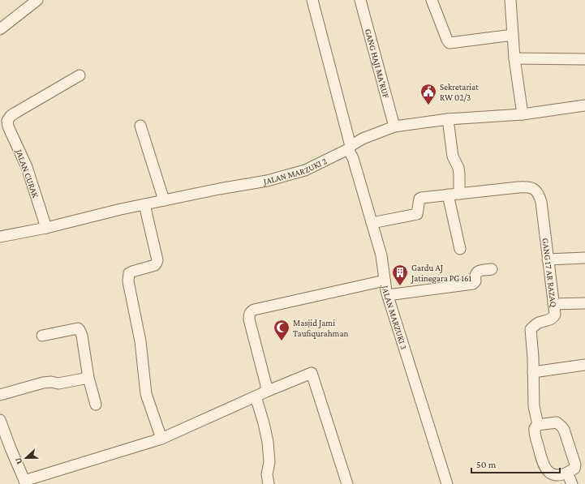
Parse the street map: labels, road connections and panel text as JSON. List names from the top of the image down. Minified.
{"streets":{"street":["GANG HAJI MA'RUF","JALAN MARZUKI 2","JALAN CURAK","GANG 17 AR RAZAQ","JALAN MARZUKI 3"]},"crossings":[["GANG HAJI MA'RUF","JALAN MARZUKI 2"],["JALAN MARZUKI 2","JALAN CURAK"],["JALAN MARZUKI 2","JALAN MARZUKI 3"]],"places":{"public building":["Sekretariat RW 02/3"],"building":["Gardu AJ Jatinegara PG 161"],"mosque":["Masjid Jami Taufiqurahman"]},"scale_bar":"50 m","north":"left"}
